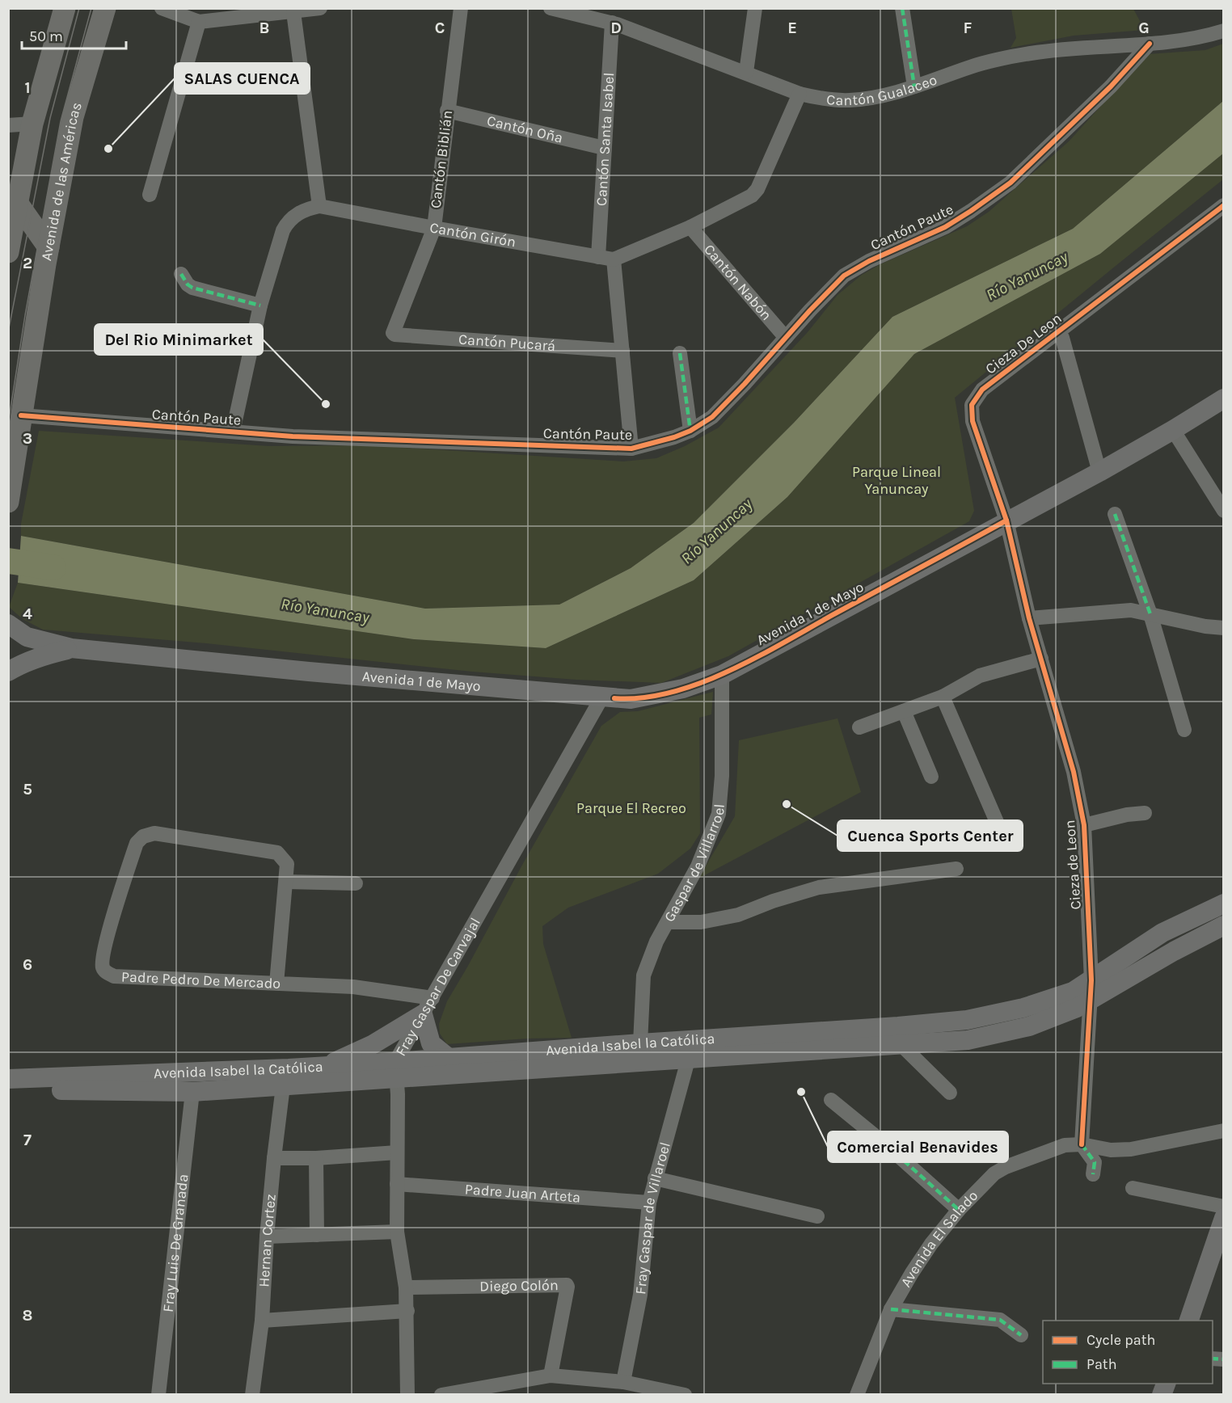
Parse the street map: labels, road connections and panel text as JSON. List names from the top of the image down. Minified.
{"streets":{"main road":["Avenida de las Américas","Avenida 1 de Mayo","Avenida Isabel la Católica"],"street":["Cantón Gualaceo","Cantón Oña","Cantón Santa Isabel","Cantón Biblián","Cantón Paute","Cantón Girón","Cantón Nabón","Cantón Pucará","Cieza De Leon","Gaspar de Villarroel","Cieza de Leon","Padre Pedro De Mercado","Fray Gaspar De Carvajal","Padre Juan Arteta","Fray Gaspar de Villaroel","Avenida El Salado","Hernan Cortez","Fray Luis De Granada","Diego Colón"]},"crossings":[["Cantón Gualaceo","Cantón Santa Isabel"],["Cantón Gualaceo","Cantón Paute"],["Cantón Oña","Cantón Santa Isabel"],["Cantón Oña","Cantón Biblián"],["Cantón Santa Isabel","Cantón Girón"],["Cantón Biblián","Cantón Girón"],["Cantón Biblián","Cantón Pucará"],["Avenida de las Américas","Cantón Paute"],["Cantón Paute","Cantón Girón"],["Cantón Paute","Cantón Nabón"],["Cieza De Leon","Avenida 1 de Mayo"],["Cieza De Leon","Cieza de Leon"],["Avenida 1 de Mayo","Gaspar de Villarroel"],["Avenida 1 de Mayo","Fray Gaspar De Carvajal"],["Gaspar de Villarroel","Avenida Isabel la Católica"],["Cieza de Leon","Avenida Isabel la Católica"],["Cieza de Leon","Avenida El Salado"],["Padre Pedro De Mercado","Fray Gaspar De Carvajal"],["Fray Gaspar De Carvajal","Avenida Isabel la Católica"],["Avenida Isabel la Católica","Fray Gaspar de Villaroel"],["Avenida Isabel la Católica","Hernan Cortez"],["Avenida Isabel la Católica","Fray Luis De Granada"],["Padre Juan Arteta","Fray Gaspar de Villaroel"]],"water":["Río Yanuncay"],"parks":["Parque Lineal Yanuncay","Parque El Recreo"],"places":["SALAS CUENCA","Del Rio Minimarket","Cuenca Sports Center","Comercial Benavides"],"legend":["Cycle path","Path"],"scale_bar":"50 m","grid":{"columns":["B","C","D","E","F","G"],"rows":["1","2","3","4","5","6","7","8"]}}
